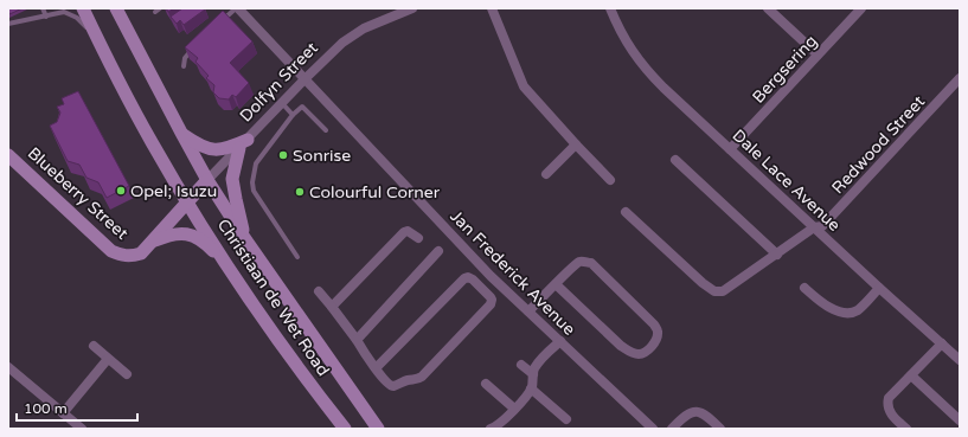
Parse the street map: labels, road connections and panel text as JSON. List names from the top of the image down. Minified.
{"streets":{"main road":["Dolfyn Street","Blueberry Street","Christiaan de Wet Road"],"street":["Bergsering","Redwood Street","Dale Lace Avenue","Jan Frederick Avenue"]},"crossings":[["Bergsering","Dale Lace Avenue"],["Dolfyn Street","Blueberry Street"],["Dolfyn Street","Jan Frederick Avenue"],["Dolfyn Street","Christiaan de Wet Road"],["Redwood Street","Dale Lace Avenue"],["Blueberry Street","Christiaan de Wet Road"]],"places":["Sonrise","Opel; Isuzu","Colourful Corner"],"scale_bar":"100 m"}
